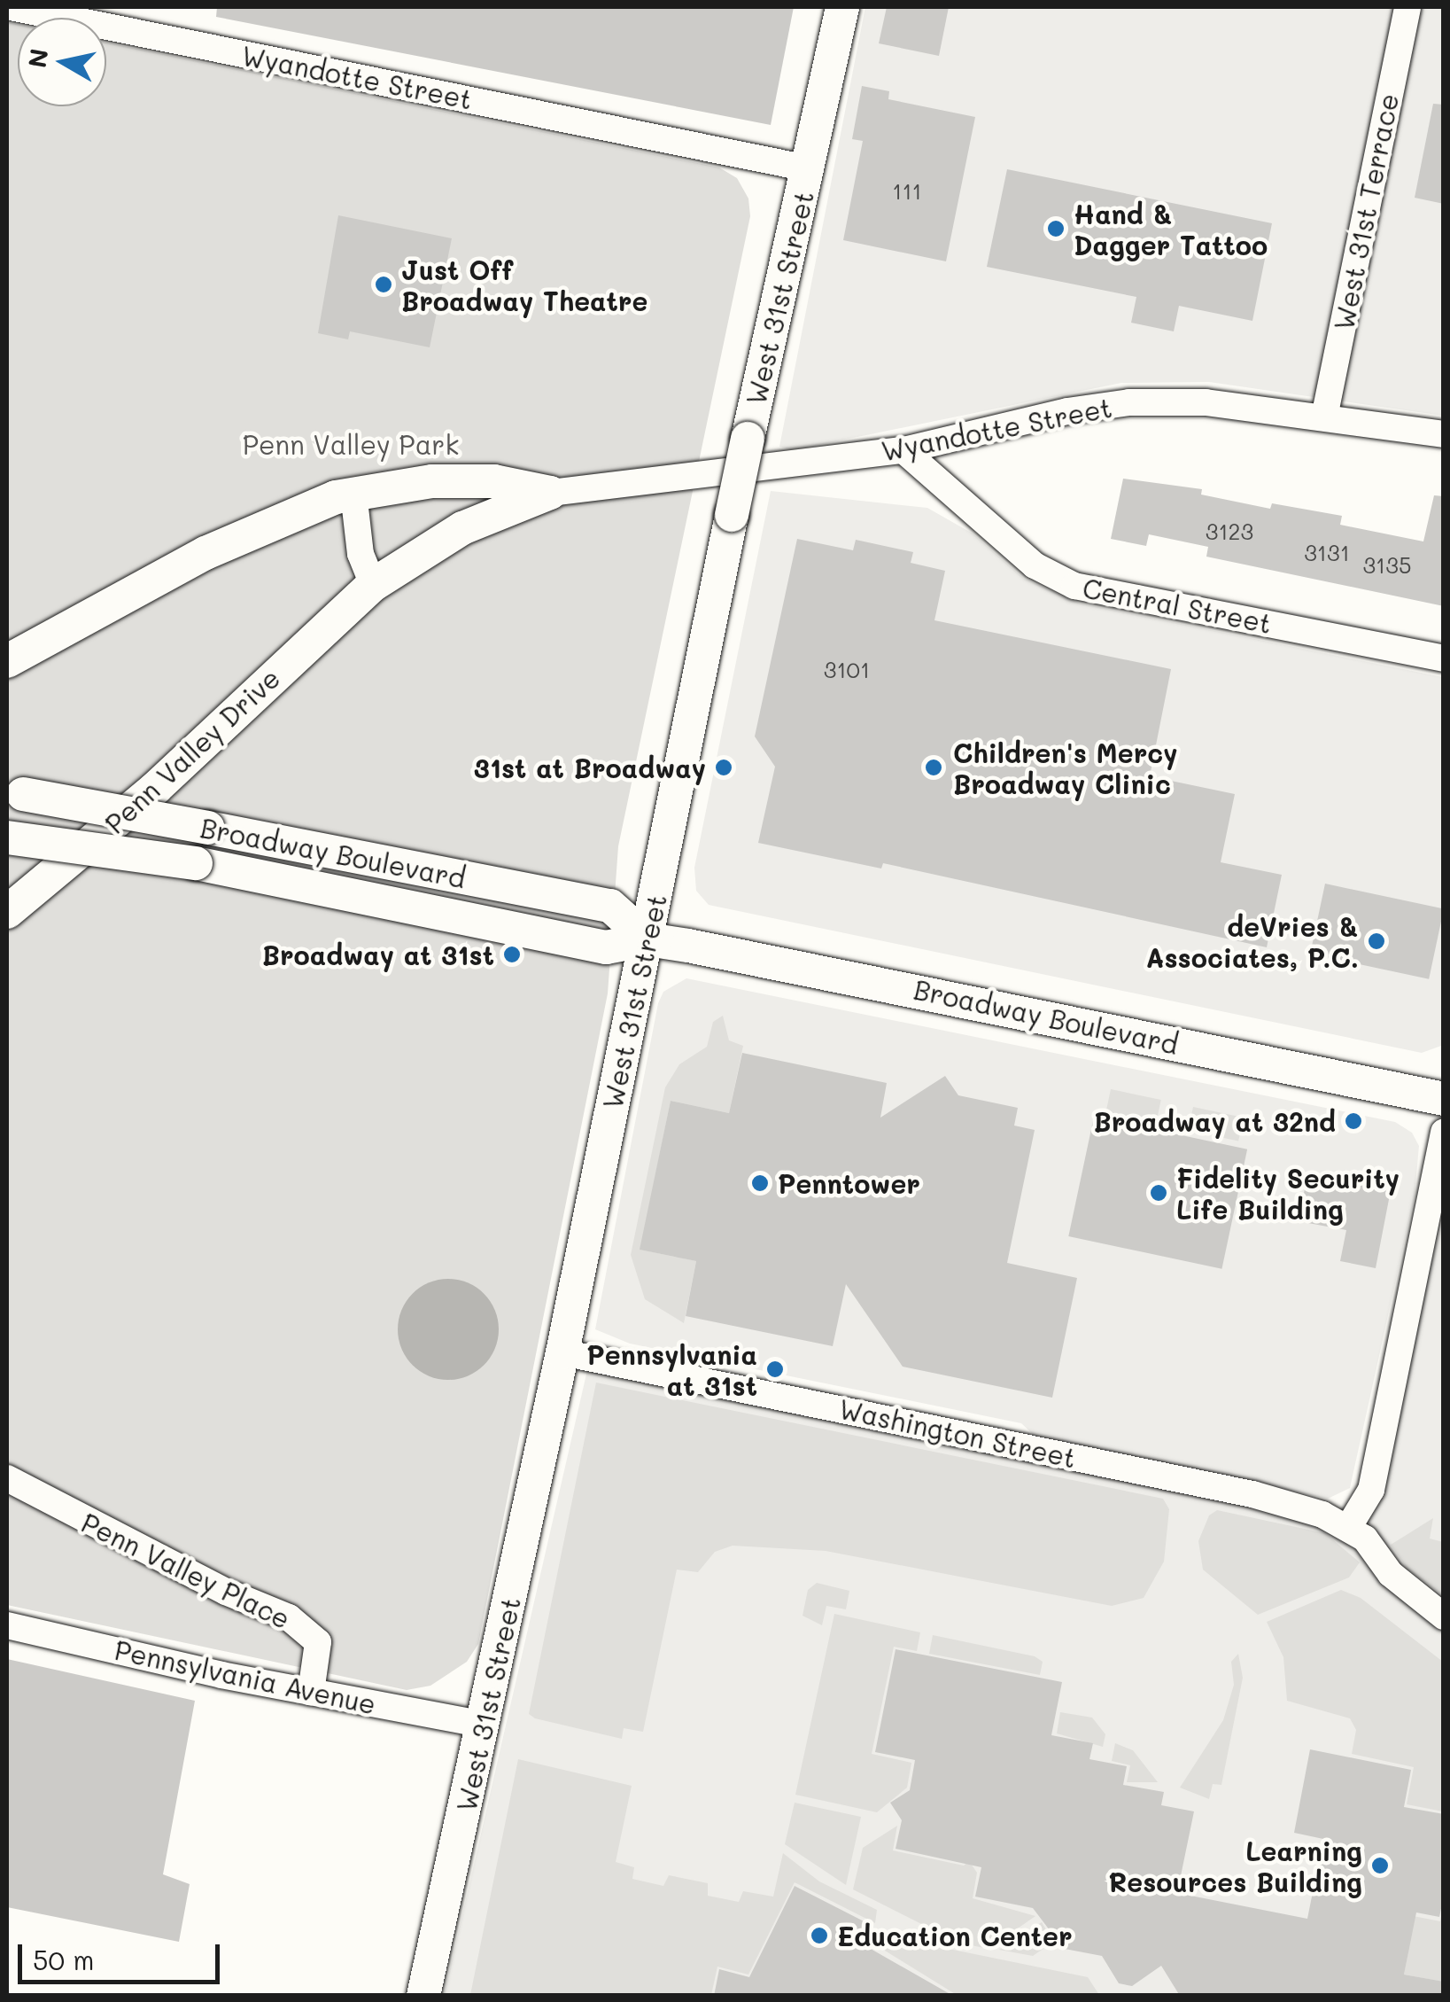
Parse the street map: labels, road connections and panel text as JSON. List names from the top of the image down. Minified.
{"streets":{"main road":["West 31st Street","Penn Valley Drive","Broadway Boulevard"],"street":["Wyandotte Street","West 31st Terrace","Central Street","Washington Street","Penn Valley Place","Pennsylvania Avenue"]},"crossings":[["Wyandotte Street","West 31st Terrace"],["Wyandotte Street","West 31st Street"],["Wyandotte Street","Central Street"],["Wyandotte Street","Penn Valley Drive"],["West 31st Street","Broadway Boulevard"],["West 31st Street","Washington Street"],["West 31st Street","Pennsylvania Avenue"],["Penn Valley Place","Pennsylvania Avenue"]],"parks":["Penn Valley Park"],"places":["Hand & Dagger Tattoo","Just Off Broadway Theatre","31st at Broadway","Children's Mercy Broadway Clinic","deVries & Associates, P.C.","Broadway at 31st","Broadway at 32nd","Penntower","Fidelity Security Life Building","Pennsylvania at 31st","Learning Resources Building","Education Center"],"house_numbers":["111","3123","3131","3135","3101"],"scale_bar":"50 m","north":"left"}
